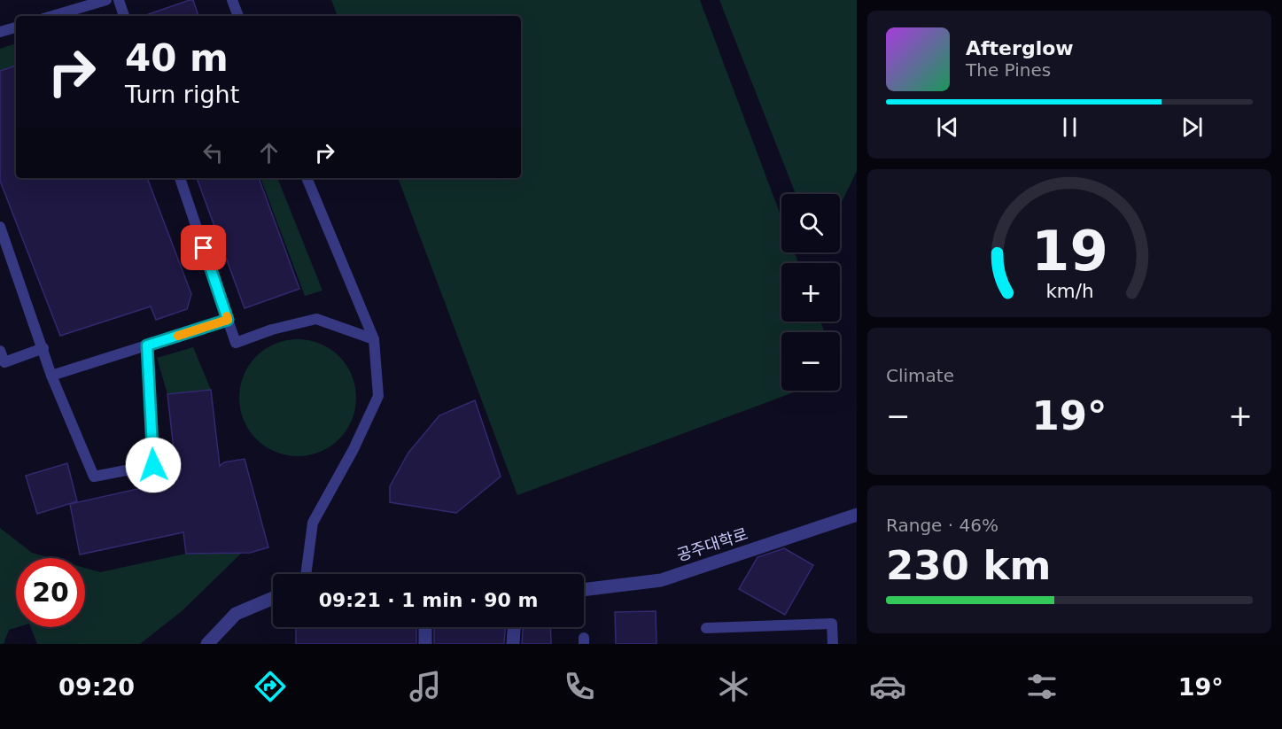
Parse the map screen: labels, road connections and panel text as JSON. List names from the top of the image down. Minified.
{"streets":{"street":["공주대학로"]},"page":{"turn":["40 m","Turn right"],"song":["Afterglow","The Pines"],"map_buttons":["+","−"],"tile":["Climate",["Range · 46%","230 km"]],"heat":["−","19°","+"],"limit":"20","trip":"09:21 · 1 min · 90 m","tabs":["09:20","19°"],"gauge":["19","km/h"]}}
